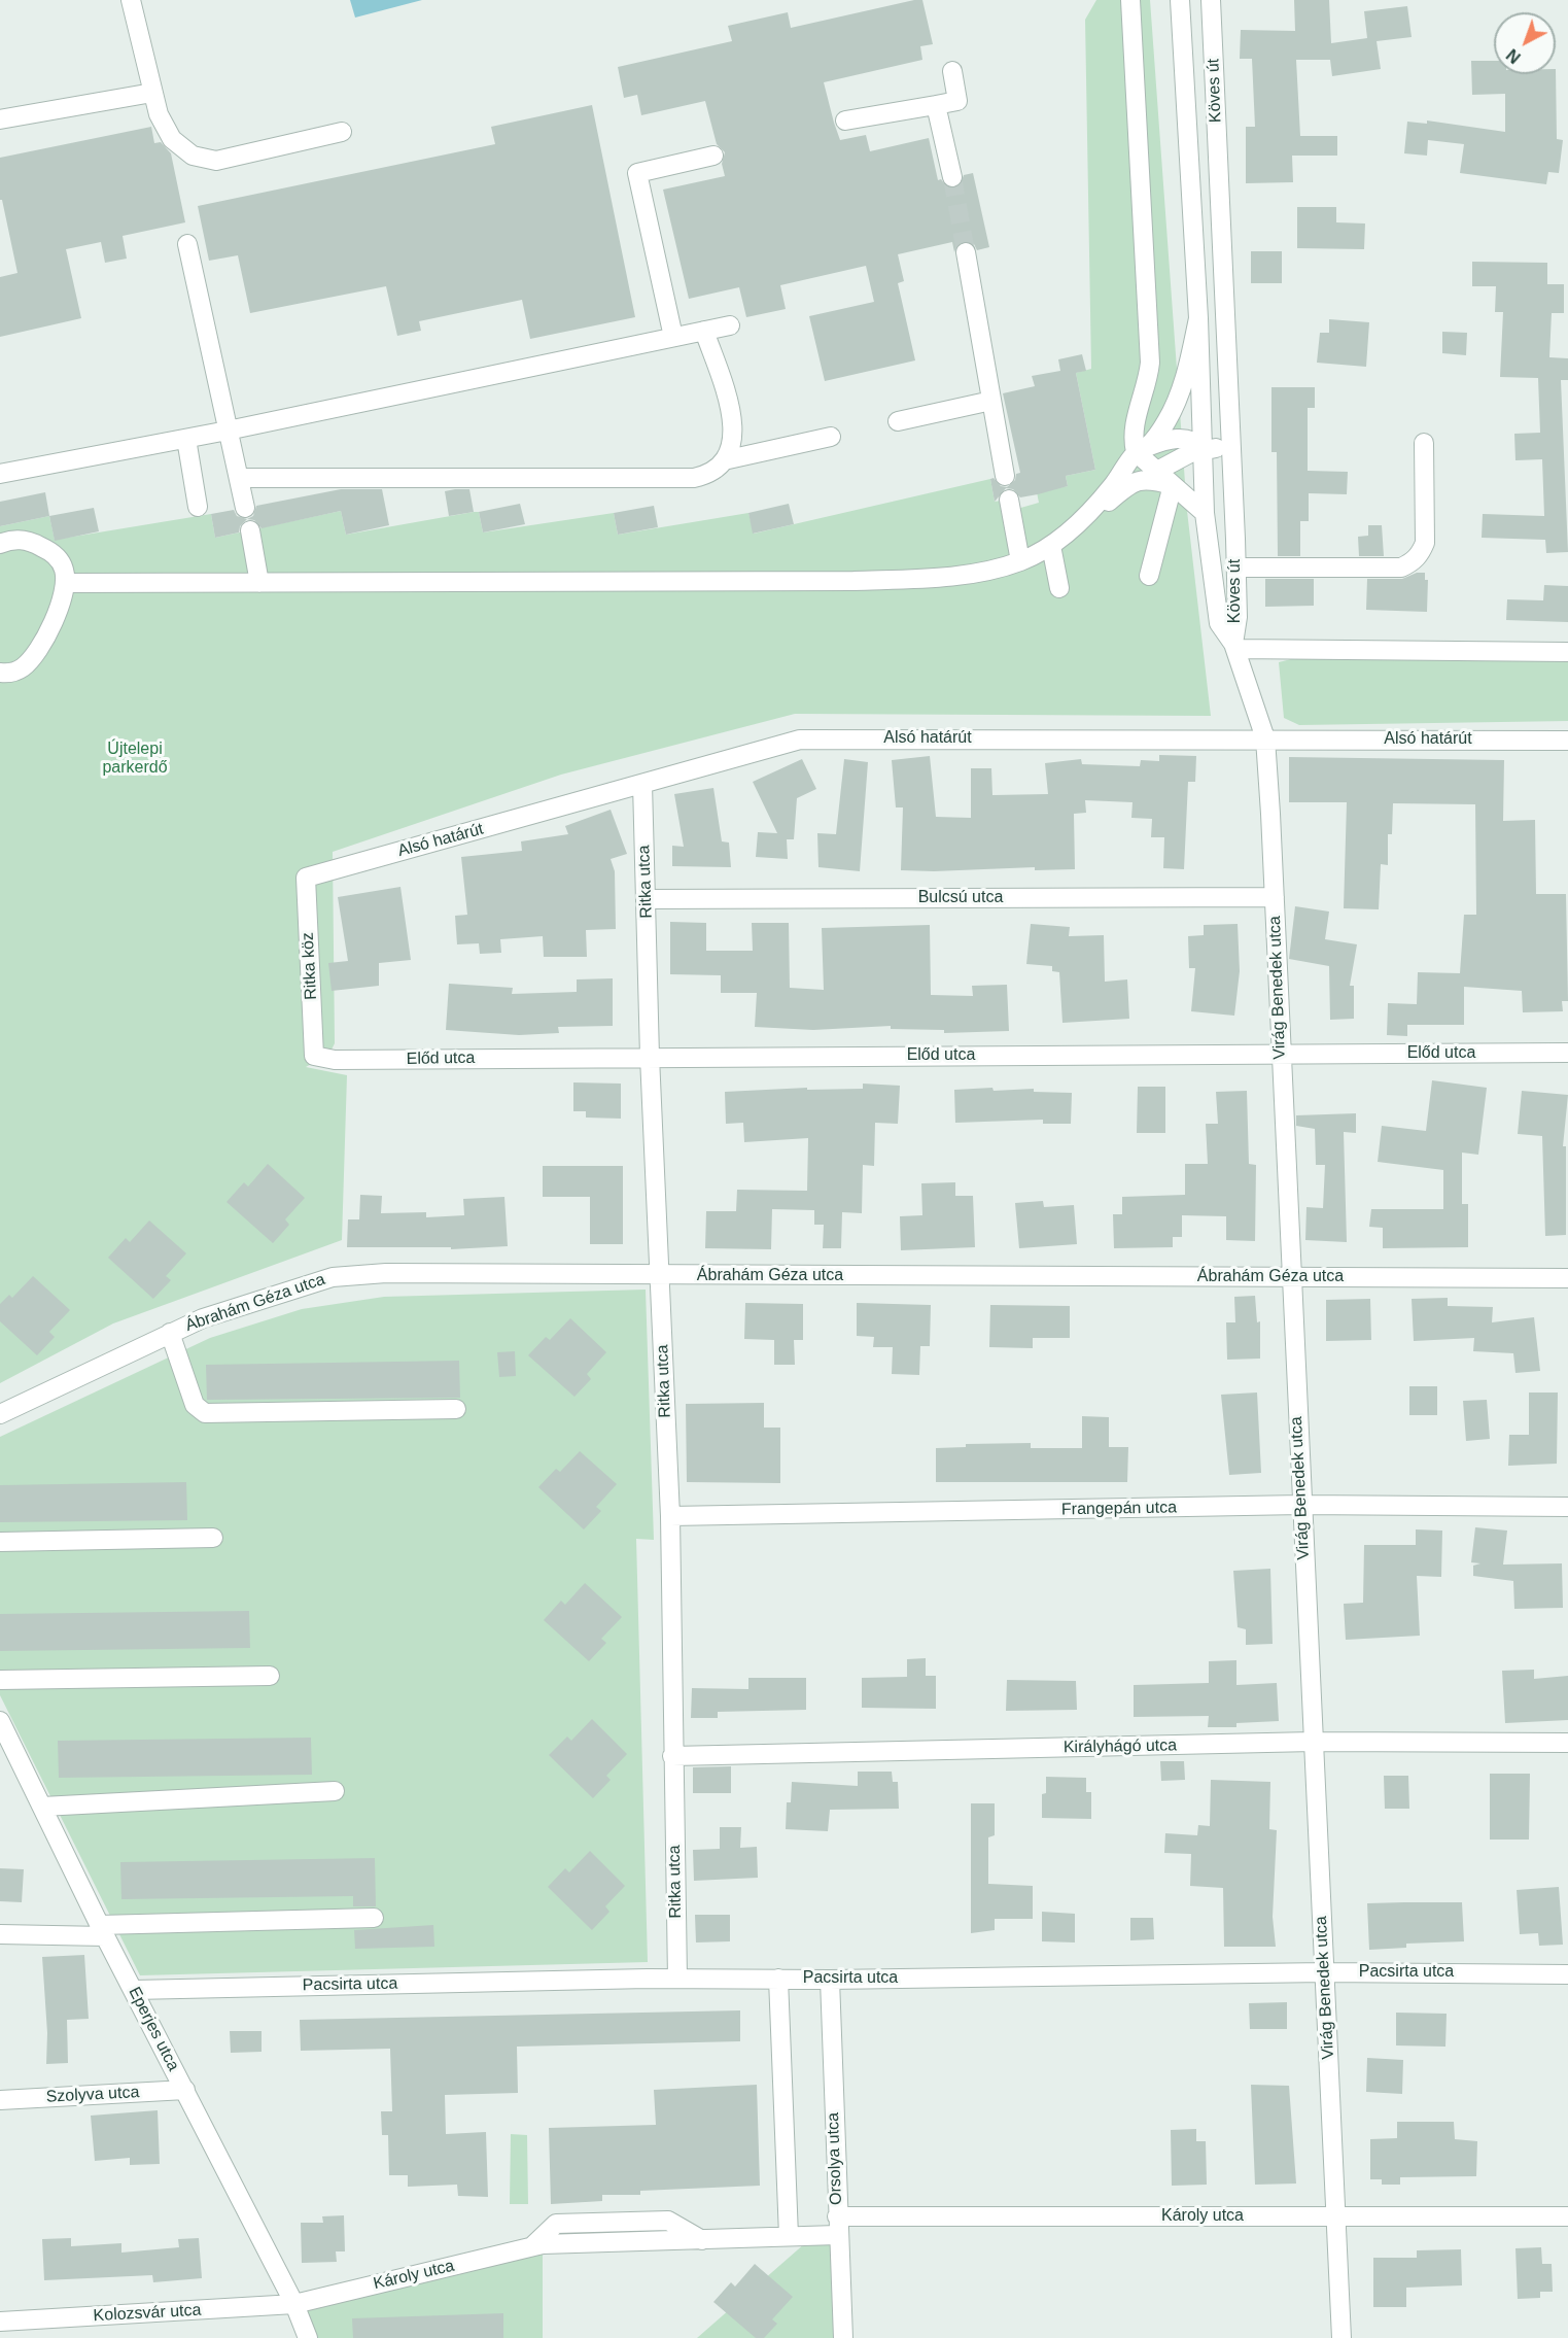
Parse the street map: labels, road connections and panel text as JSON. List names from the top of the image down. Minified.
{"streets":{"street":["Köves út","Alsó határút","Ritka utca","Bulcsú utca","Ritka köz","Virág Benedek utca","Előd utca","Ábrahám Géza utca","Frangepán utca","Királyhágó utca","Pacsirta utca","Eperjes utca","Szolyva utca","Orsolya utca","Károly utca","Kolozsvár utca"]},"crossings":[["Köves út","Virág Benedek utca"],["Alsó határút","Ritka utca"],["Alsó határút","Ritka köz"],["Alsó határút","Virág Benedek utca"],["Ritka utca","Bulcsú utca"],["Ritka utca","Előd utca"],["Ritka utca","Ábrahám Géza utca"],["Ritka utca","Frangepán utca"],["Ritka utca","Királyhágó utca"],["Ritka utca","Pacsirta utca"],["Bulcsú utca","Virág Benedek utca"],["Ritka köz","Előd utca"],["Virág Benedek utca","Előd utca"],["Virág Benedek utca","Ábrahám Géza utca"],["Virág Benedek utca","Frangepán utca"],["Virág Benedek utca","Királyhágó utca"],["Virág Benedek utca","Pacsirta utca"],["Virág Benedek utca","Károly utca"],["Pacsirta utca","Eperjes utca"],["Pacsirta utca","Orsolya utca"],["Eperjes utca","Szolyva utca"],["Eperjes utca","Károly utca"],["Eperjes utca","Kolozsvár utca"],["Orsolya utca","Károly utca"],["Károly utca","Kolozsvár utca"]],"parks":["Újtelepi parkerdő"],"north":"bottom left"}
